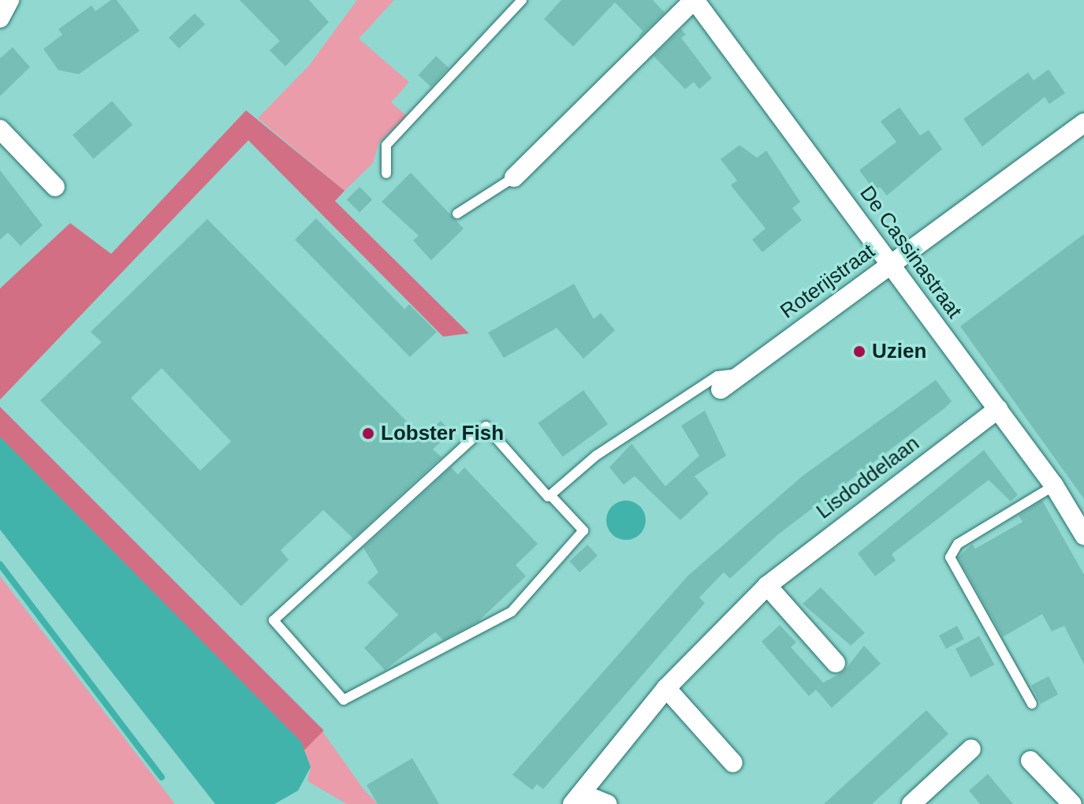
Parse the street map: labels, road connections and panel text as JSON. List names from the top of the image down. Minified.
{"streets":{"street":["De Cassinastraat","Roterijstraat","Lisdoddelaan"]},"crossings":[["De Cassinastraat","Roterijstraat"],["De Cassinastraat","Lisdoddelaan"]],"places":["Uzien","Lobster Fish"]}
